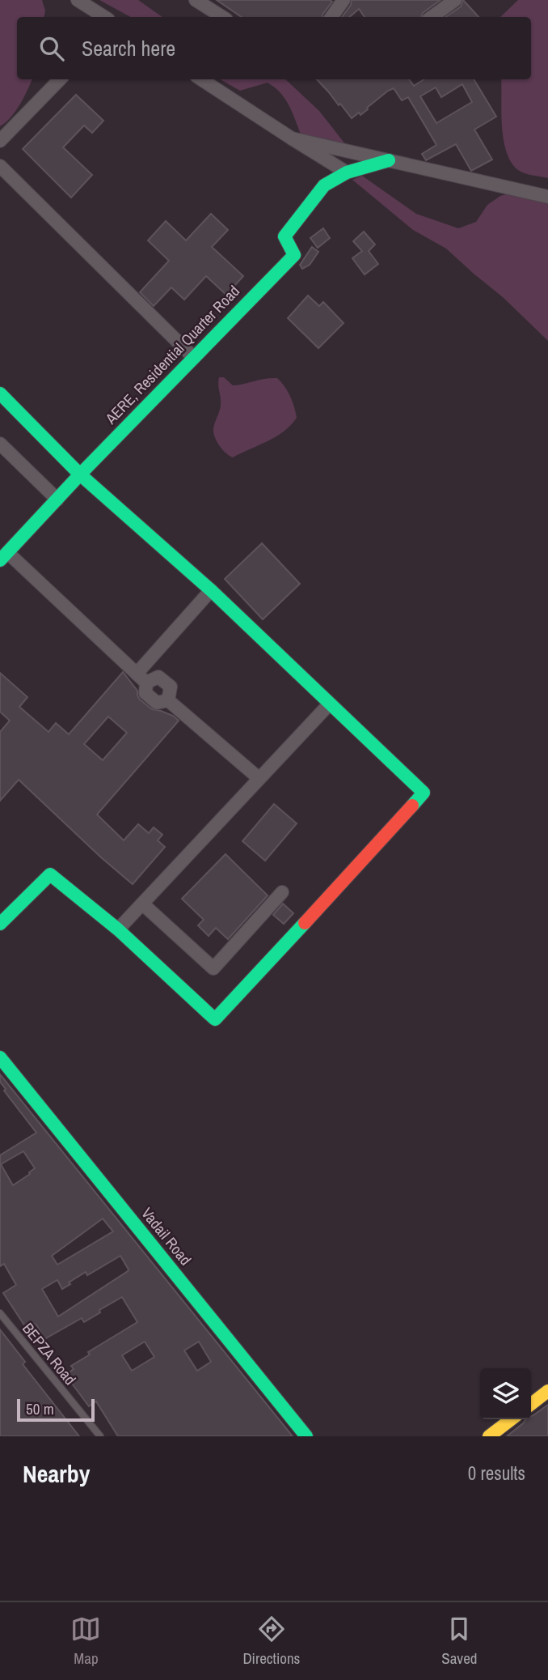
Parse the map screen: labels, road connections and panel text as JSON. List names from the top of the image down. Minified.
{"streets":{"street":["AERE, Residential Quarter Road","Vadail Road"],"lane":["BEPZA Road"]},"scale_bar":"50 m","page":{"search":"Search here","scale":"50 m","heading":["Nearby","0 results"],"nav":["Map","Directions","Saved"]}}
